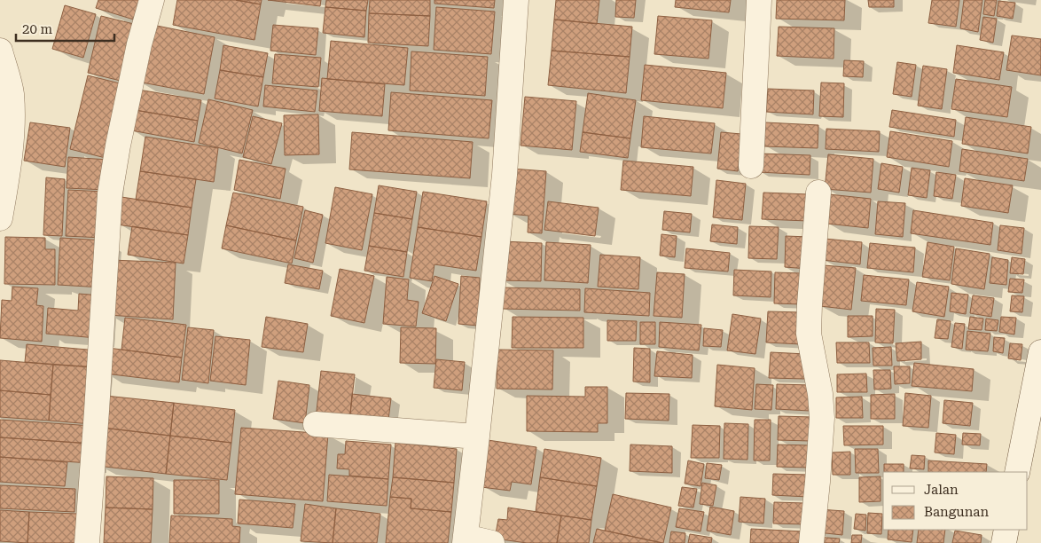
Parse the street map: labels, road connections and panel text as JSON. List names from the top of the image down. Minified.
{"legend":["Jalan","Bangunan"],"scale_bar":"20 m"}
